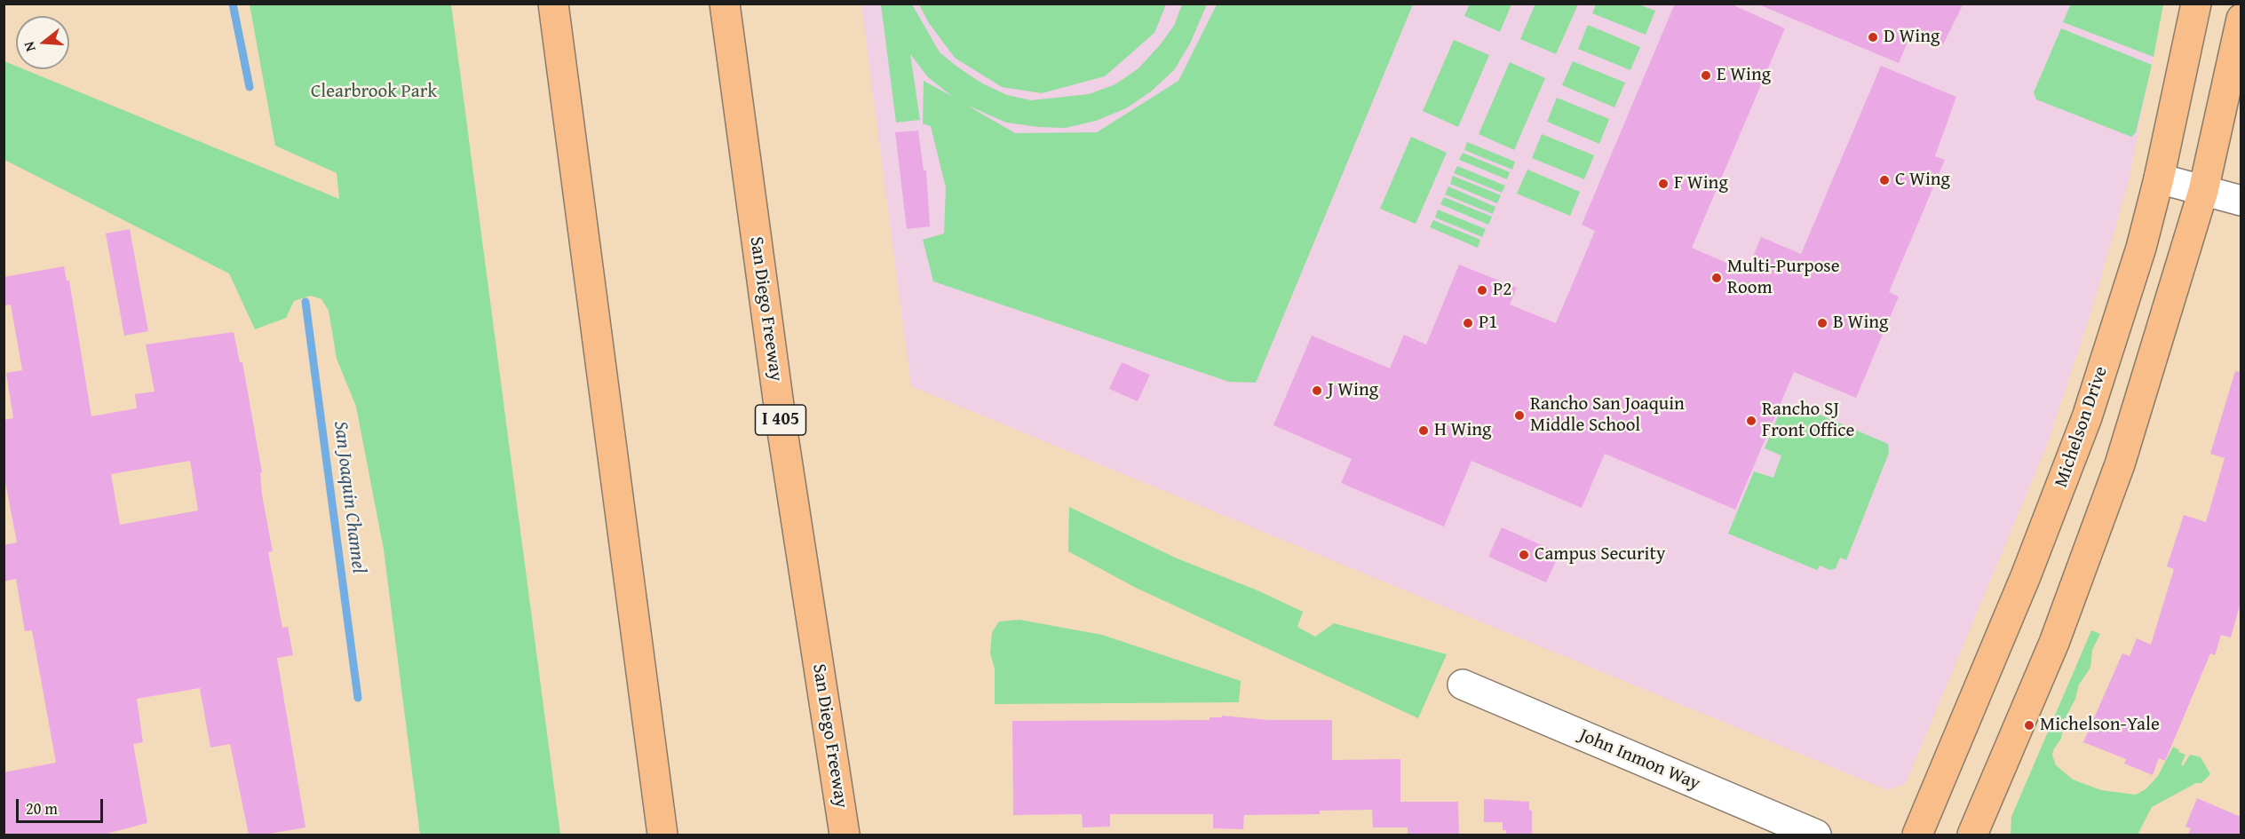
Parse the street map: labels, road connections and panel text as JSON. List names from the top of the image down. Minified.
{"streets":{"main road":["San Diego Freeway","I 405","Michelson Drive"],"street":["John Inmon Way"]},"water":["San Joaquin Channel"],"parks":["Clearbrook Park"],"places":["D Wing","E Wing","C Wing","F Wing","Multi-Purpose Room","P2","P1","B Wing","J Wing","Rancho San Joaquin Middle School","Rancho SJ Front Office","H Wing","Campus Security","Michelson-Yale"],"scale_bar":"20 m","north":"left"}
